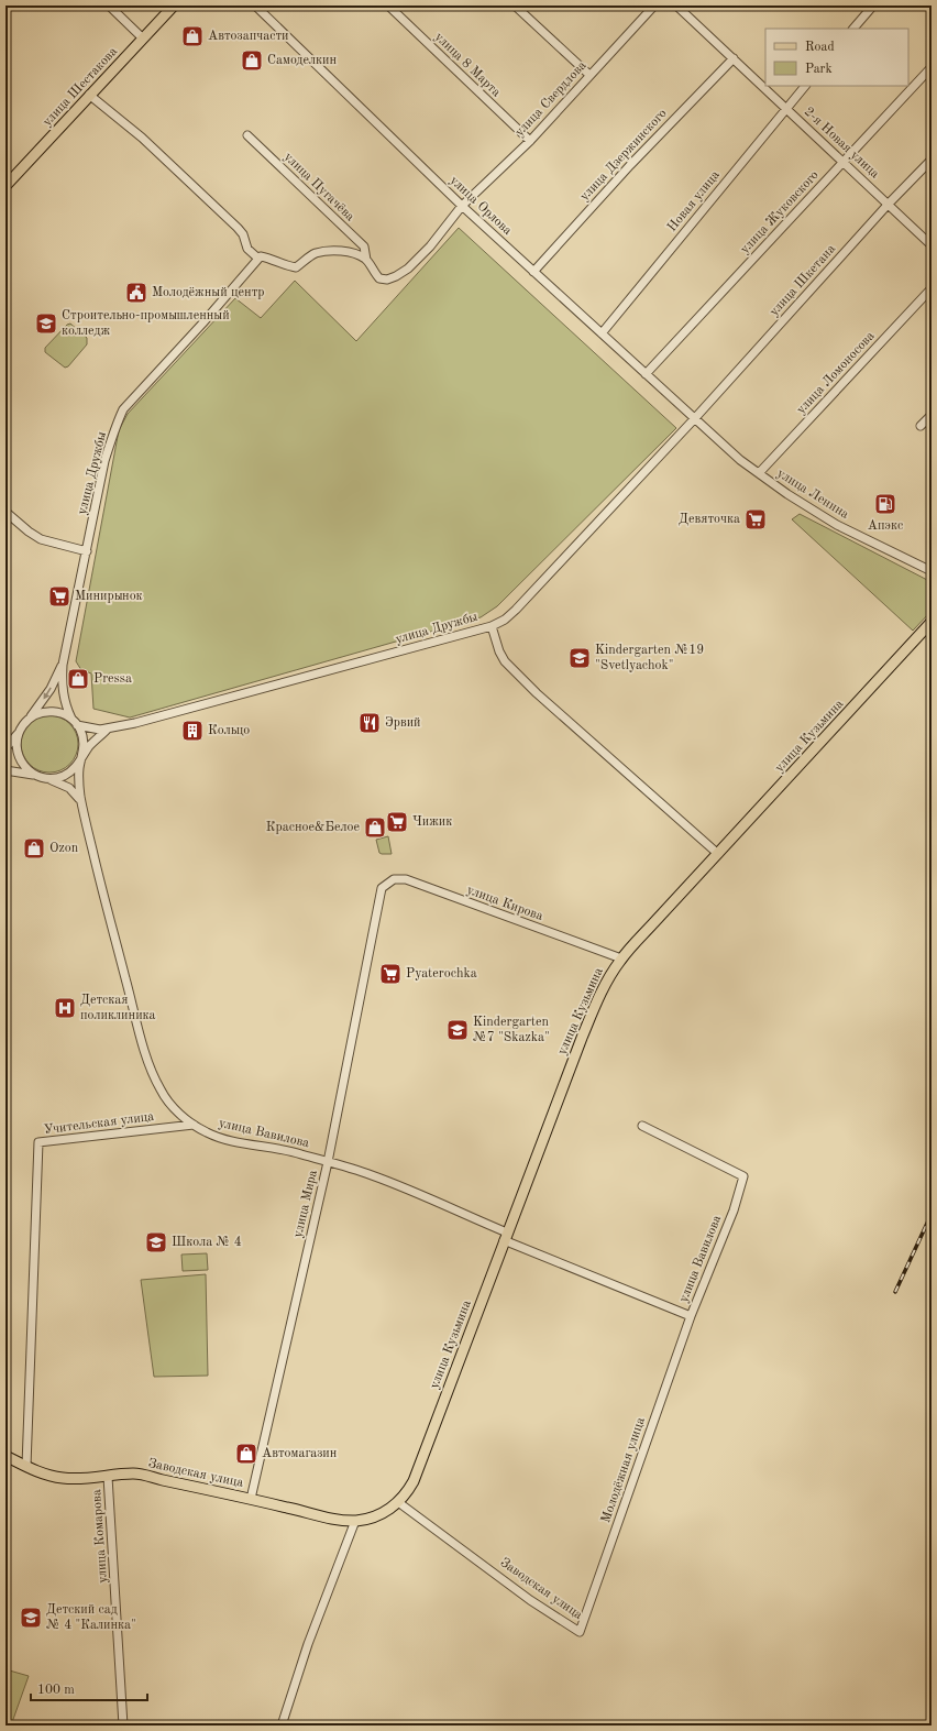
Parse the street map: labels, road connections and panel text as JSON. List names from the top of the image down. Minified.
{"streets":{"main road":["улица Шестакова","улица Кузьмина","Заводская улица"],"street":["улица 8 Марта","улица Свердлова","2-я Новая улица","улица Дзержинского","улица Пугачёва","Новая улица","улица Орлова","улица Жуковского","улица Шкетана","улица Ломоносова","улица Дружбы","улица Ленина","улица Кирова","Учительская улица","улица Вавилова","улица Мира","Молодёжная улица","улица Комарова"]},"crossings":[["улица 8 Марта","улица Свердлова"],["улица Свердлова","улица Пугачёва"],["улица Свердлова","улица Орлова"],["2-я Новая улица","улица Дзержинского"],["2-я Новая улица","Новая улица"],["2-я Новая улица","улица Жуковского"],["2-я Новая улица","улица Шкетана"],["улица Дзержинского","улица Орлова"],["улица Пугачёва","улица Орлова"],["Новая улица","улица Орлова"],["улица Орлова","улица Жуковского"],["улица Орлова","улица Шкетана"],["улица Орлова","улица Дружбы"],["улица Орлова","улица Ленина"],["улица Шкетана","улица Дружбы"],["улица Шкетана","улица Ленина"],["улица Ломоносова","улица Ленина"],["улица Дружбы","улица Ленина"],["улица Кузьмина","улица Кирова"],["улица Кузьмина","улица Вавилова"],["улица Кузьмина","Заводская улица"],["улица Кирова","улица Мира"],["Учительская улица","улица Вавилова"],["Учительская улица","Заводская улица"],["улица Вавилова","улица Мира"],["улица Вавилова","Молодёжная улица"],["улица Мира","Заводская улица"],["Молодёжная улица","Заводская улица"],["Заводская улица","улица Комарова"]],"places":{"shop":["Автозапчасти","Самоделкин","Pressa","Красное&Белое","Ozon","Автомагазин"],"public building":["Молодёжный центр"],"school or university":["Строительно-промышленный колледж","Kindergarten №19 \"Svetlyachok\"","Kindergarten №7 \"Skazka\"","Школа № 4","Детский сад № 4 \"Калинка\""],"fuel station":["Апэкс"],"supermarket":["Девяточка","Минирынок","Чижик","Pyaterochka"],"restaurant":["Эрвий"],"building":["Кольцо"],"hospital":["Детская поликлиника"]},"legend":["Road","Park"],"scale_bar":"100 m"}
